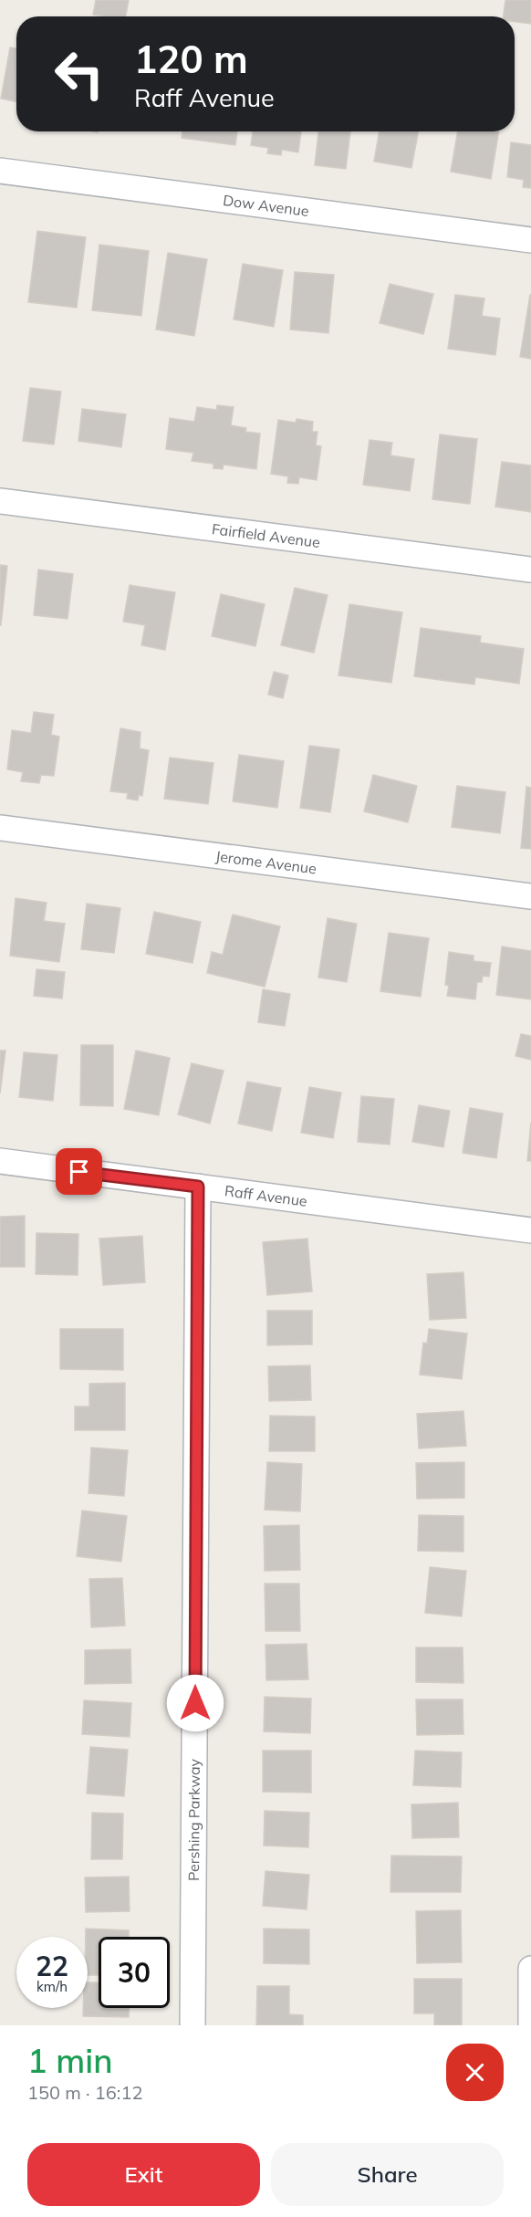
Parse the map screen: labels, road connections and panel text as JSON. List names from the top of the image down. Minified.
{"streets":{"street":["Dow Avenue","Fairfield Avenue","Jerome Avenue","Raff Avenue","Pershing Parkway"]},"crossings":[["Raff Avenue","Pershing Parkway"]],"page":{"turn":["120 m","Raff Avenue"],"speed":"22 km/h","limit":"30","heading":["1 min","150 m · 16:12"],"buttons":["Exit","Share"]}}
